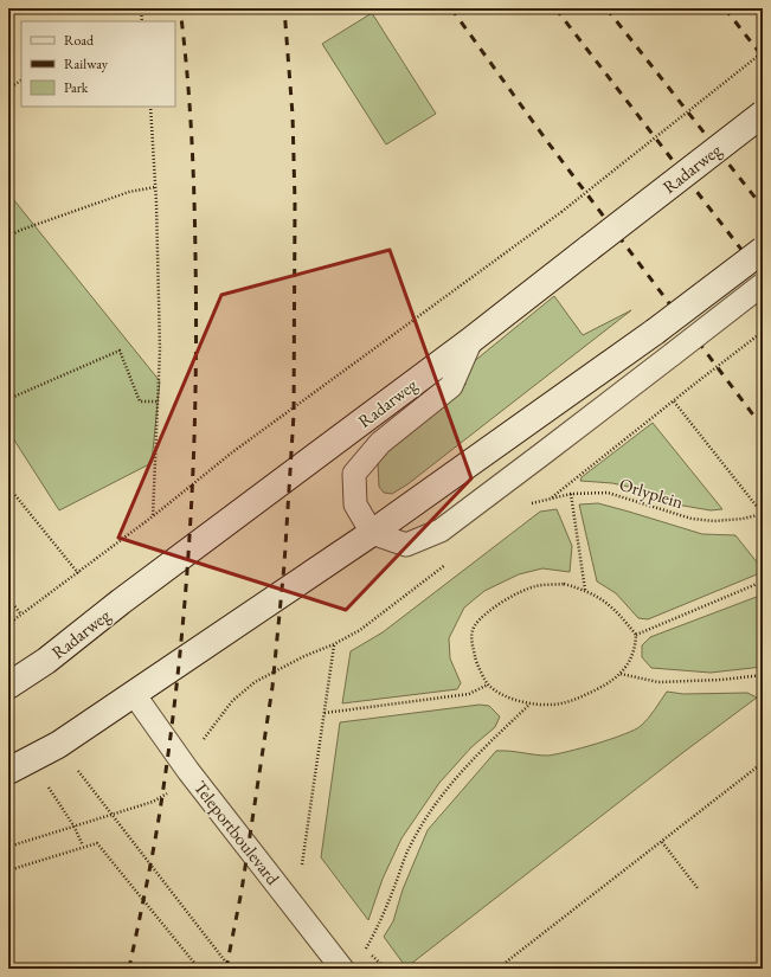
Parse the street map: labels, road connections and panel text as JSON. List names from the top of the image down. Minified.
{"streets":{"street":["Radarweg"],"lane":["Teleportboulevard"],"path":["Orlyplein"]},"legend":["Road","Railway","Park"]}
